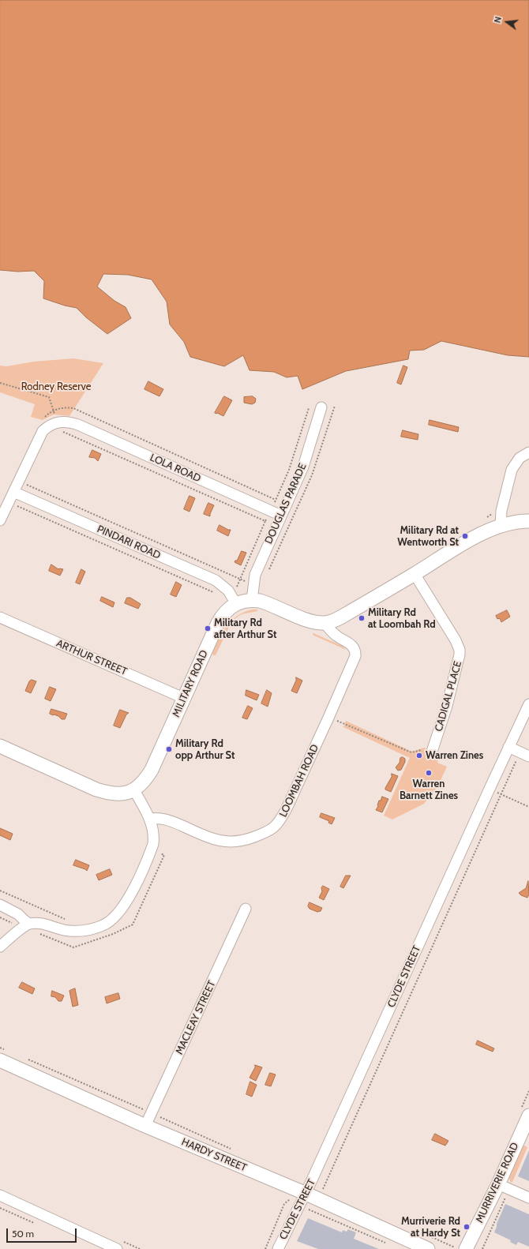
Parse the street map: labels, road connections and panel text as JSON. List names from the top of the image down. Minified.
{"streets":{"street":["LOLA ROAD","DOUGLAS PARADE","PINDARI ROAD","ARTHUR STREET","MILITARY ROAD","CADIGAL PLACE","LOOMBAH ROAD","CLYDE STREET","MACLEAY STREET","HARDY STREET","MURRIVERIE ROAD"]},"crossings":[["LOLA ROAD","DOUGLAS PARADE"],["DOUGLAS PARADE","MILITARY ROAD"],["PINDARI ROAD","MILITARY ROAD"],["ARTHUR STREET","MILITARY ROAD"],["MILITARY ROAD","CADIGAL PLACE"],["MILITARY ROAD","LOOMBAH ROAD"],["CLYDE STREET","HARDY STREET"],["MACLEAY STREET","HARDY STREET"]],"parks":["Rodney Reserve"],"places":["Military Rd at Wentworth St","Military Rd at Loombah Rd","Military Rd after Arthur St","Military Rd opp Arthur St","Warren Zines","Warren Barnett Zines","Murriverie Rd at Hardy St"],"scale_bar":"50 m","north":"left"}
